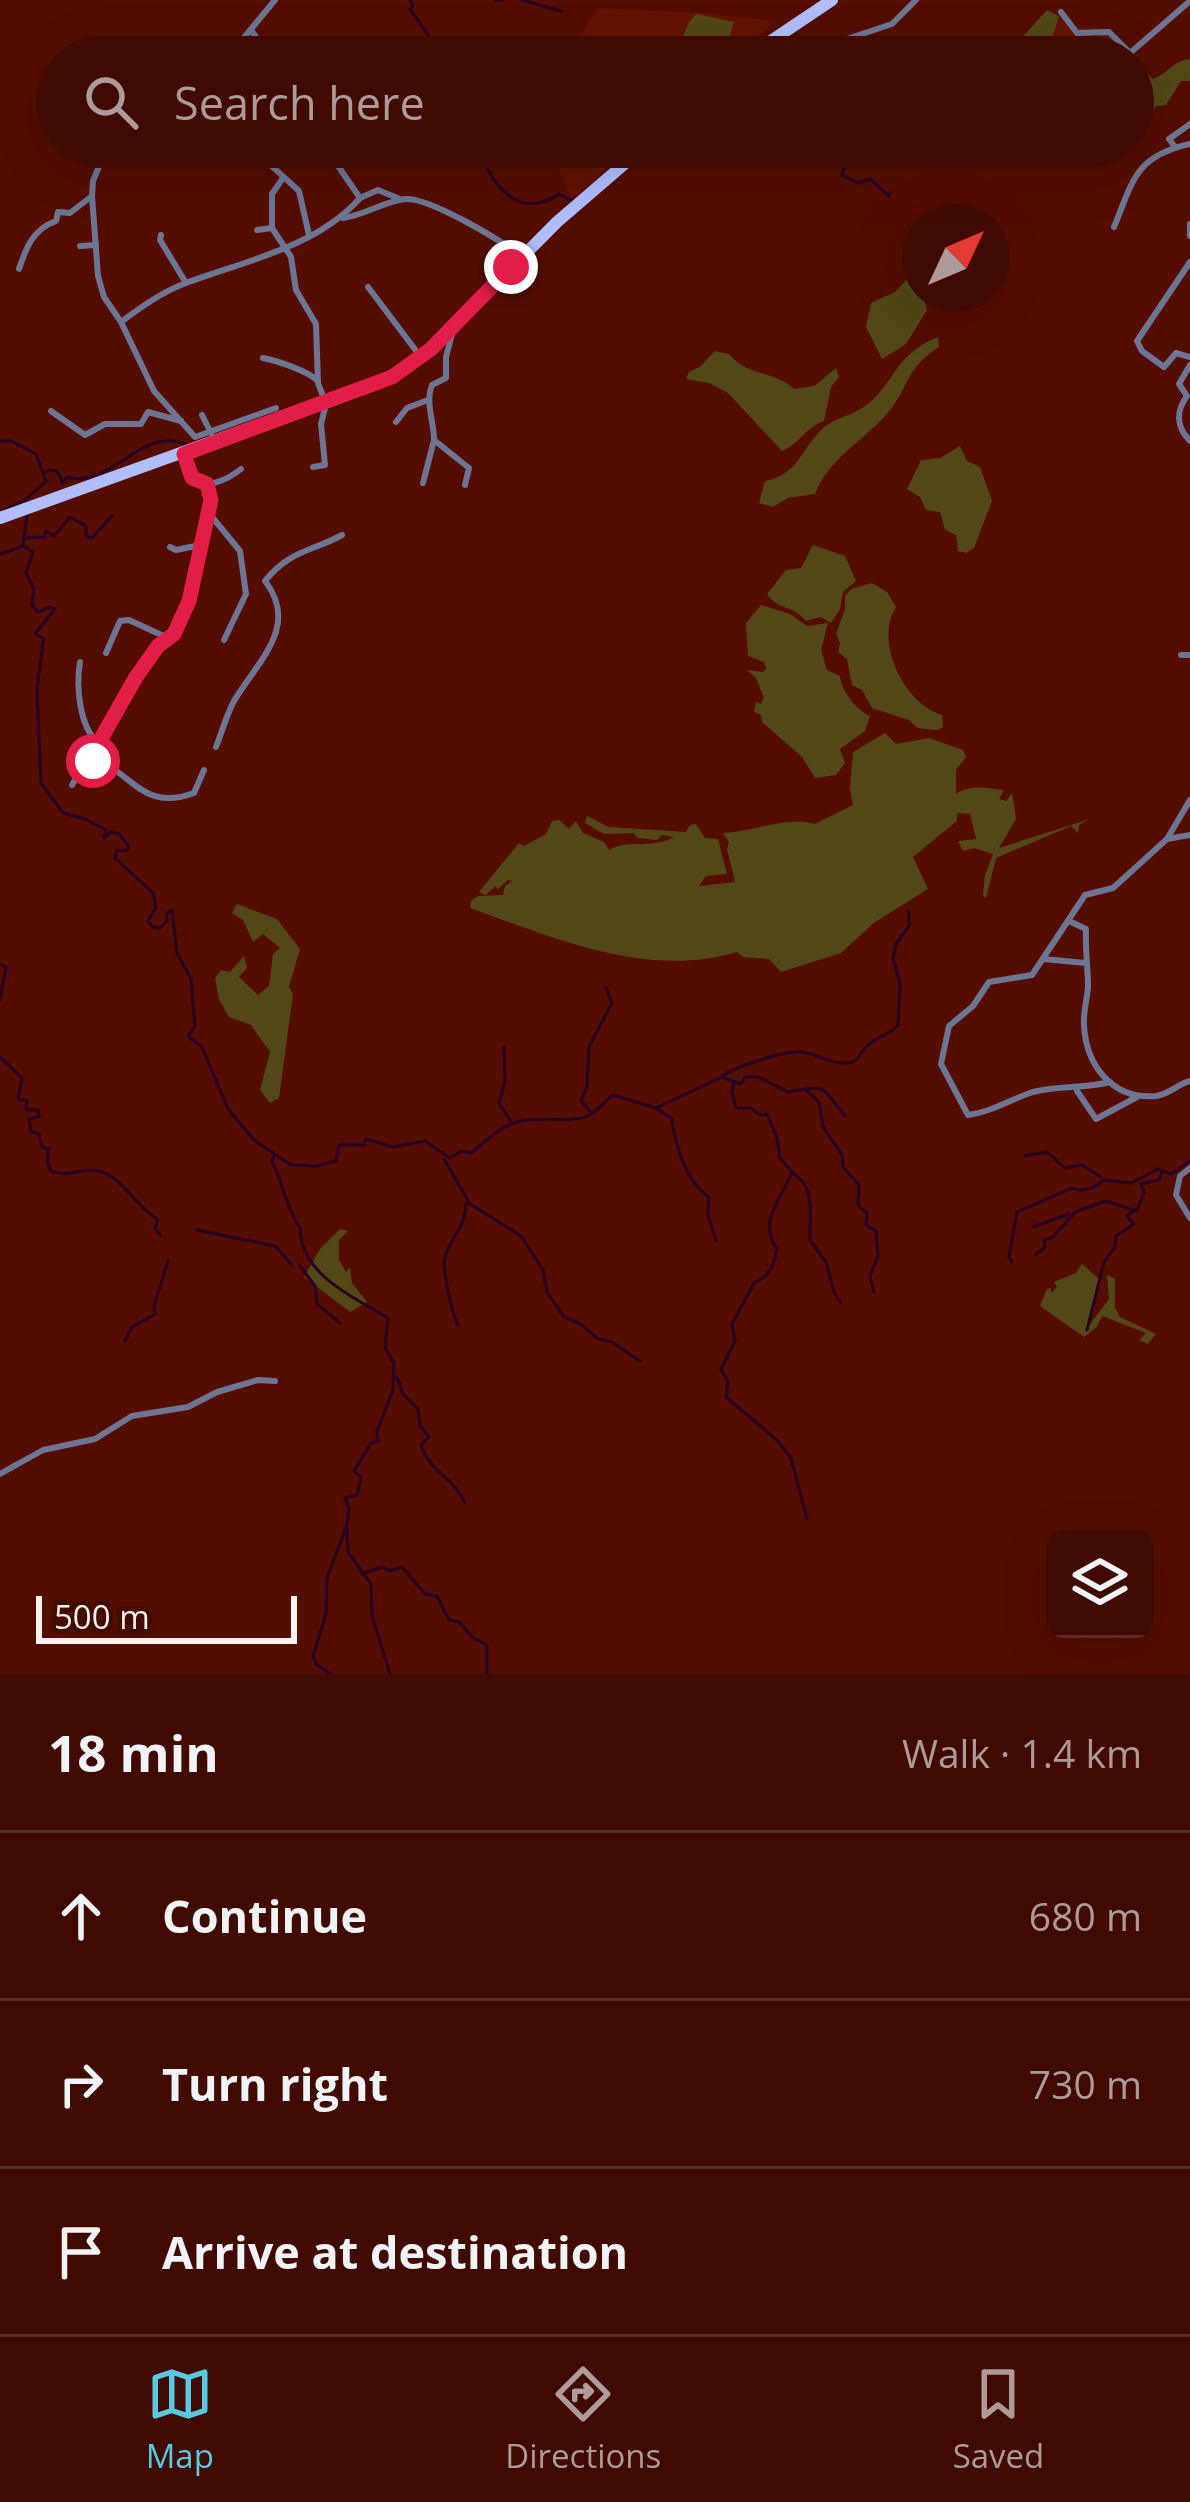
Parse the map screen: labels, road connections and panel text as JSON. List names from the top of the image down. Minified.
{"scale_bar":"500 m","north":"top right","page":{"search":"Search here","scale":"500 m","heading":["18 min","Walk · 1.4 km"],"list":[["Continue","680 m"],["Turn right","730 m"],"Arrive at destination"],"nav":["Map","Directions","Saved"]}}
